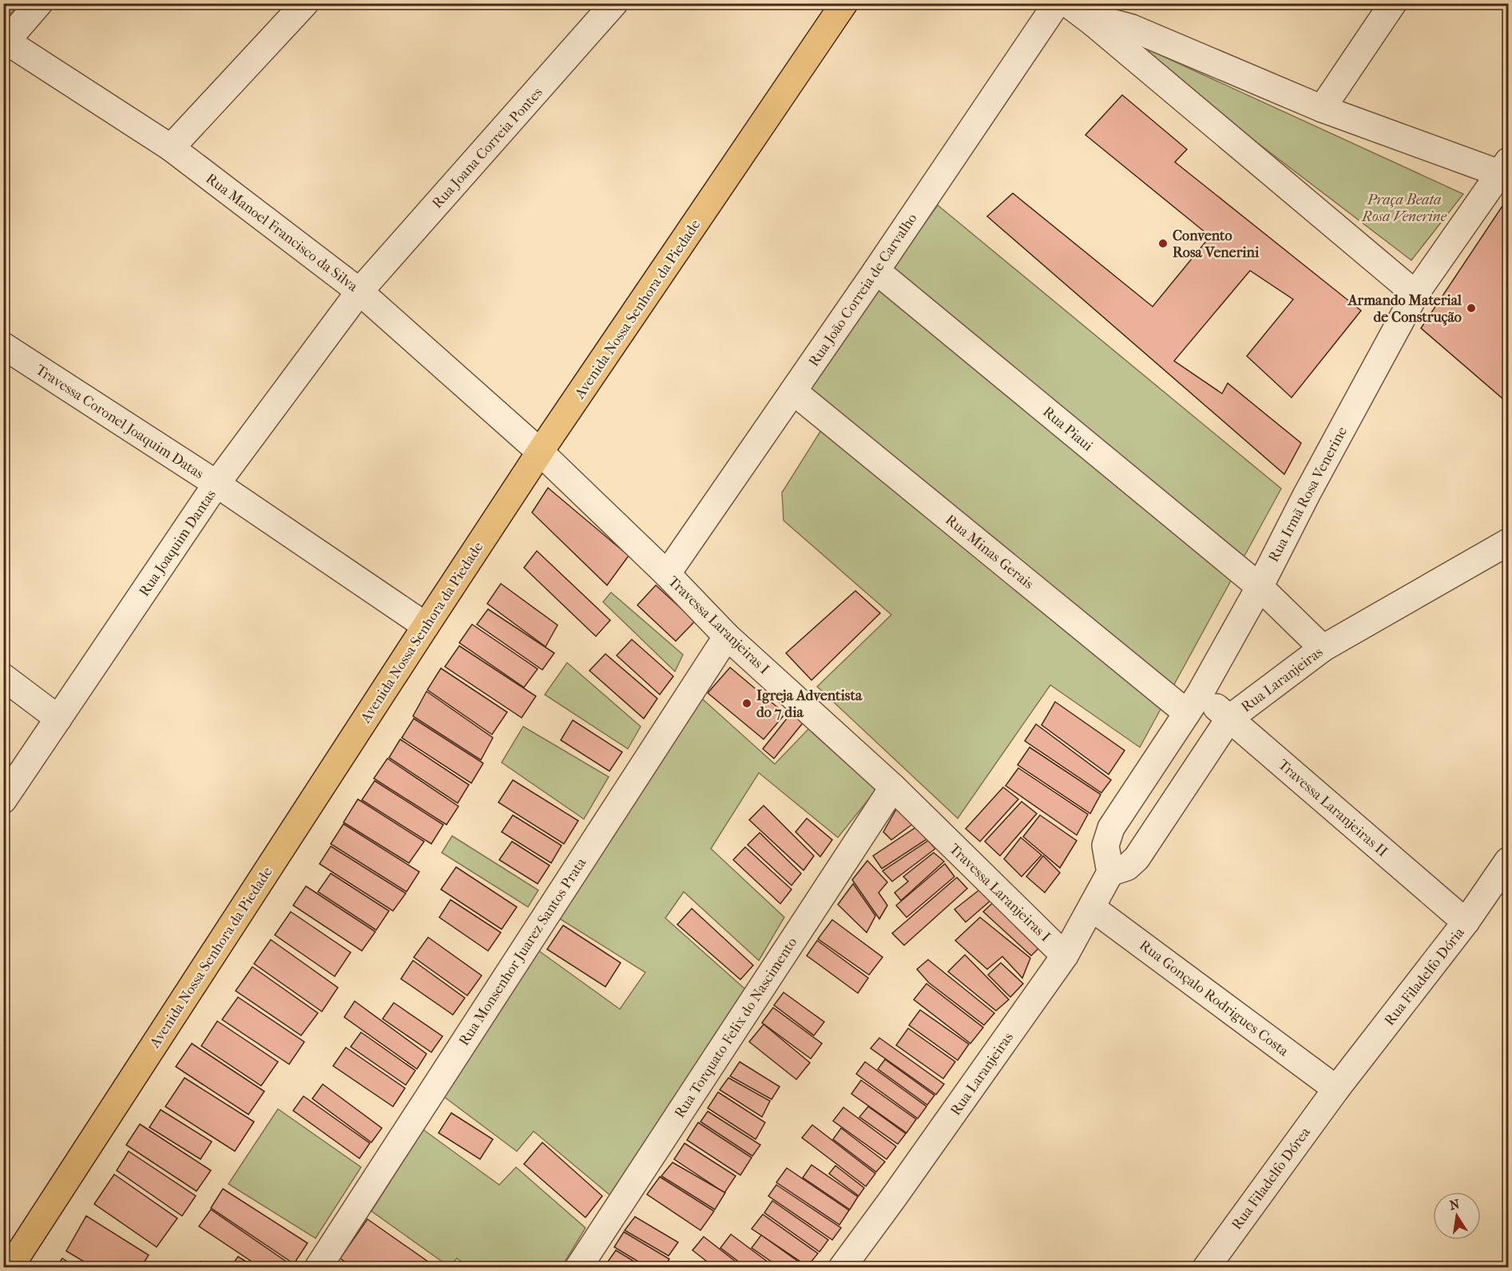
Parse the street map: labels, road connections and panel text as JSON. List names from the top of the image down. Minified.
{"streets":{"main road":["Avenida Nossa Senhora da Piedade"],"street":["Rua Joana Correia Pontes","Rua Manoel Francisco da Silva","Rua João Correia de Carvalho","Travessa Coronel Joaquim Datas","Rua Piaui","Rua Irmã Rosa Venerine","Rua Joaquim Dantas","Rua Minas Gerais","Travessa Laranjeiras I","Rua Laranjeiras","Travessa Laranjeiras II","Rua Monsenhor Juarez Santos Prata","Rua Filadelfo Dória","Rua Gonçalo Rodrigues Costa","Rua Torquato Felix do Nascimento","Rua Filadelfo Dórea"]},"crossings":[["Rua Joana Correia Pontes","Rua Manoel Francisco da Silva"],["Rua Joana Correia Pontes","Rua Joaquim Dantas"],["Rua Manoel Francisco da Silva","Avenida Nossa Senhora da Piedade"],["Rua Manoel Francisco da Silva","Rua Joaquim Dantas"],["Rua Manoel Francisco da Silva","Travessa Laranjeiras I"],["Rua João Correia de Carvalho","Rua Piaui"],["Rua João Correia de Carvalho","Rua Minas Gerais"],["Rua João Correia de Carvalho","Travessa Laranjeiras I"],["Avenida Nossa Senhora da Piedade","Travessa Coronel Joaquim Datas"],["Avenida Nossa Senhora da Piedade","Travessa Laranjeiras I"],["Travessa Coronel Joaquim Datas","Rua Joaquim Dantas"],["Rua Piaui","Rua Irmã Rosa Venerine"],["Rua Piaui","Rua Laranjeiras"],["Rua Irmã Rosa Venerine","Rua Minas Gerais"],["Rua Irmã Rosa Venerine","Travessa Laranjeiras II"],["Rua Minas Gerais","Travessa Laranjeiras II"],["Travessa Laranjeiras I","Rua Laranjeiras"],["Travessa Laranjeiras I","Rua Monsenhor Juarez Santos Prata"],["Travessa Laranjeiras I","Rua Torquato Felix do Nascimento"],["Rua Laranjeiras","Travessa Laranjeiras II"],["Rua Laranjeiras","Rua Gonçalo Rodrigues Costa"],["Travessa Laranjeiras II","Rua Filadelfo Dória"],["Rua Filadelfo Dória","Rua Gonçalo Rodrigues Costa"],["Rua Filadelfo Dória","Rua Filadelfo Dórea"],["Rua Gonçalo Rodrigues Costa","Rua Filadelfo Dórea"]],"parks":["Praça Beata Rosa Venerine"],"places":["Convento Rosa Venerini","Armando Material de Construção","Igreja Adventista do 7 dia"],"north":"top"}
